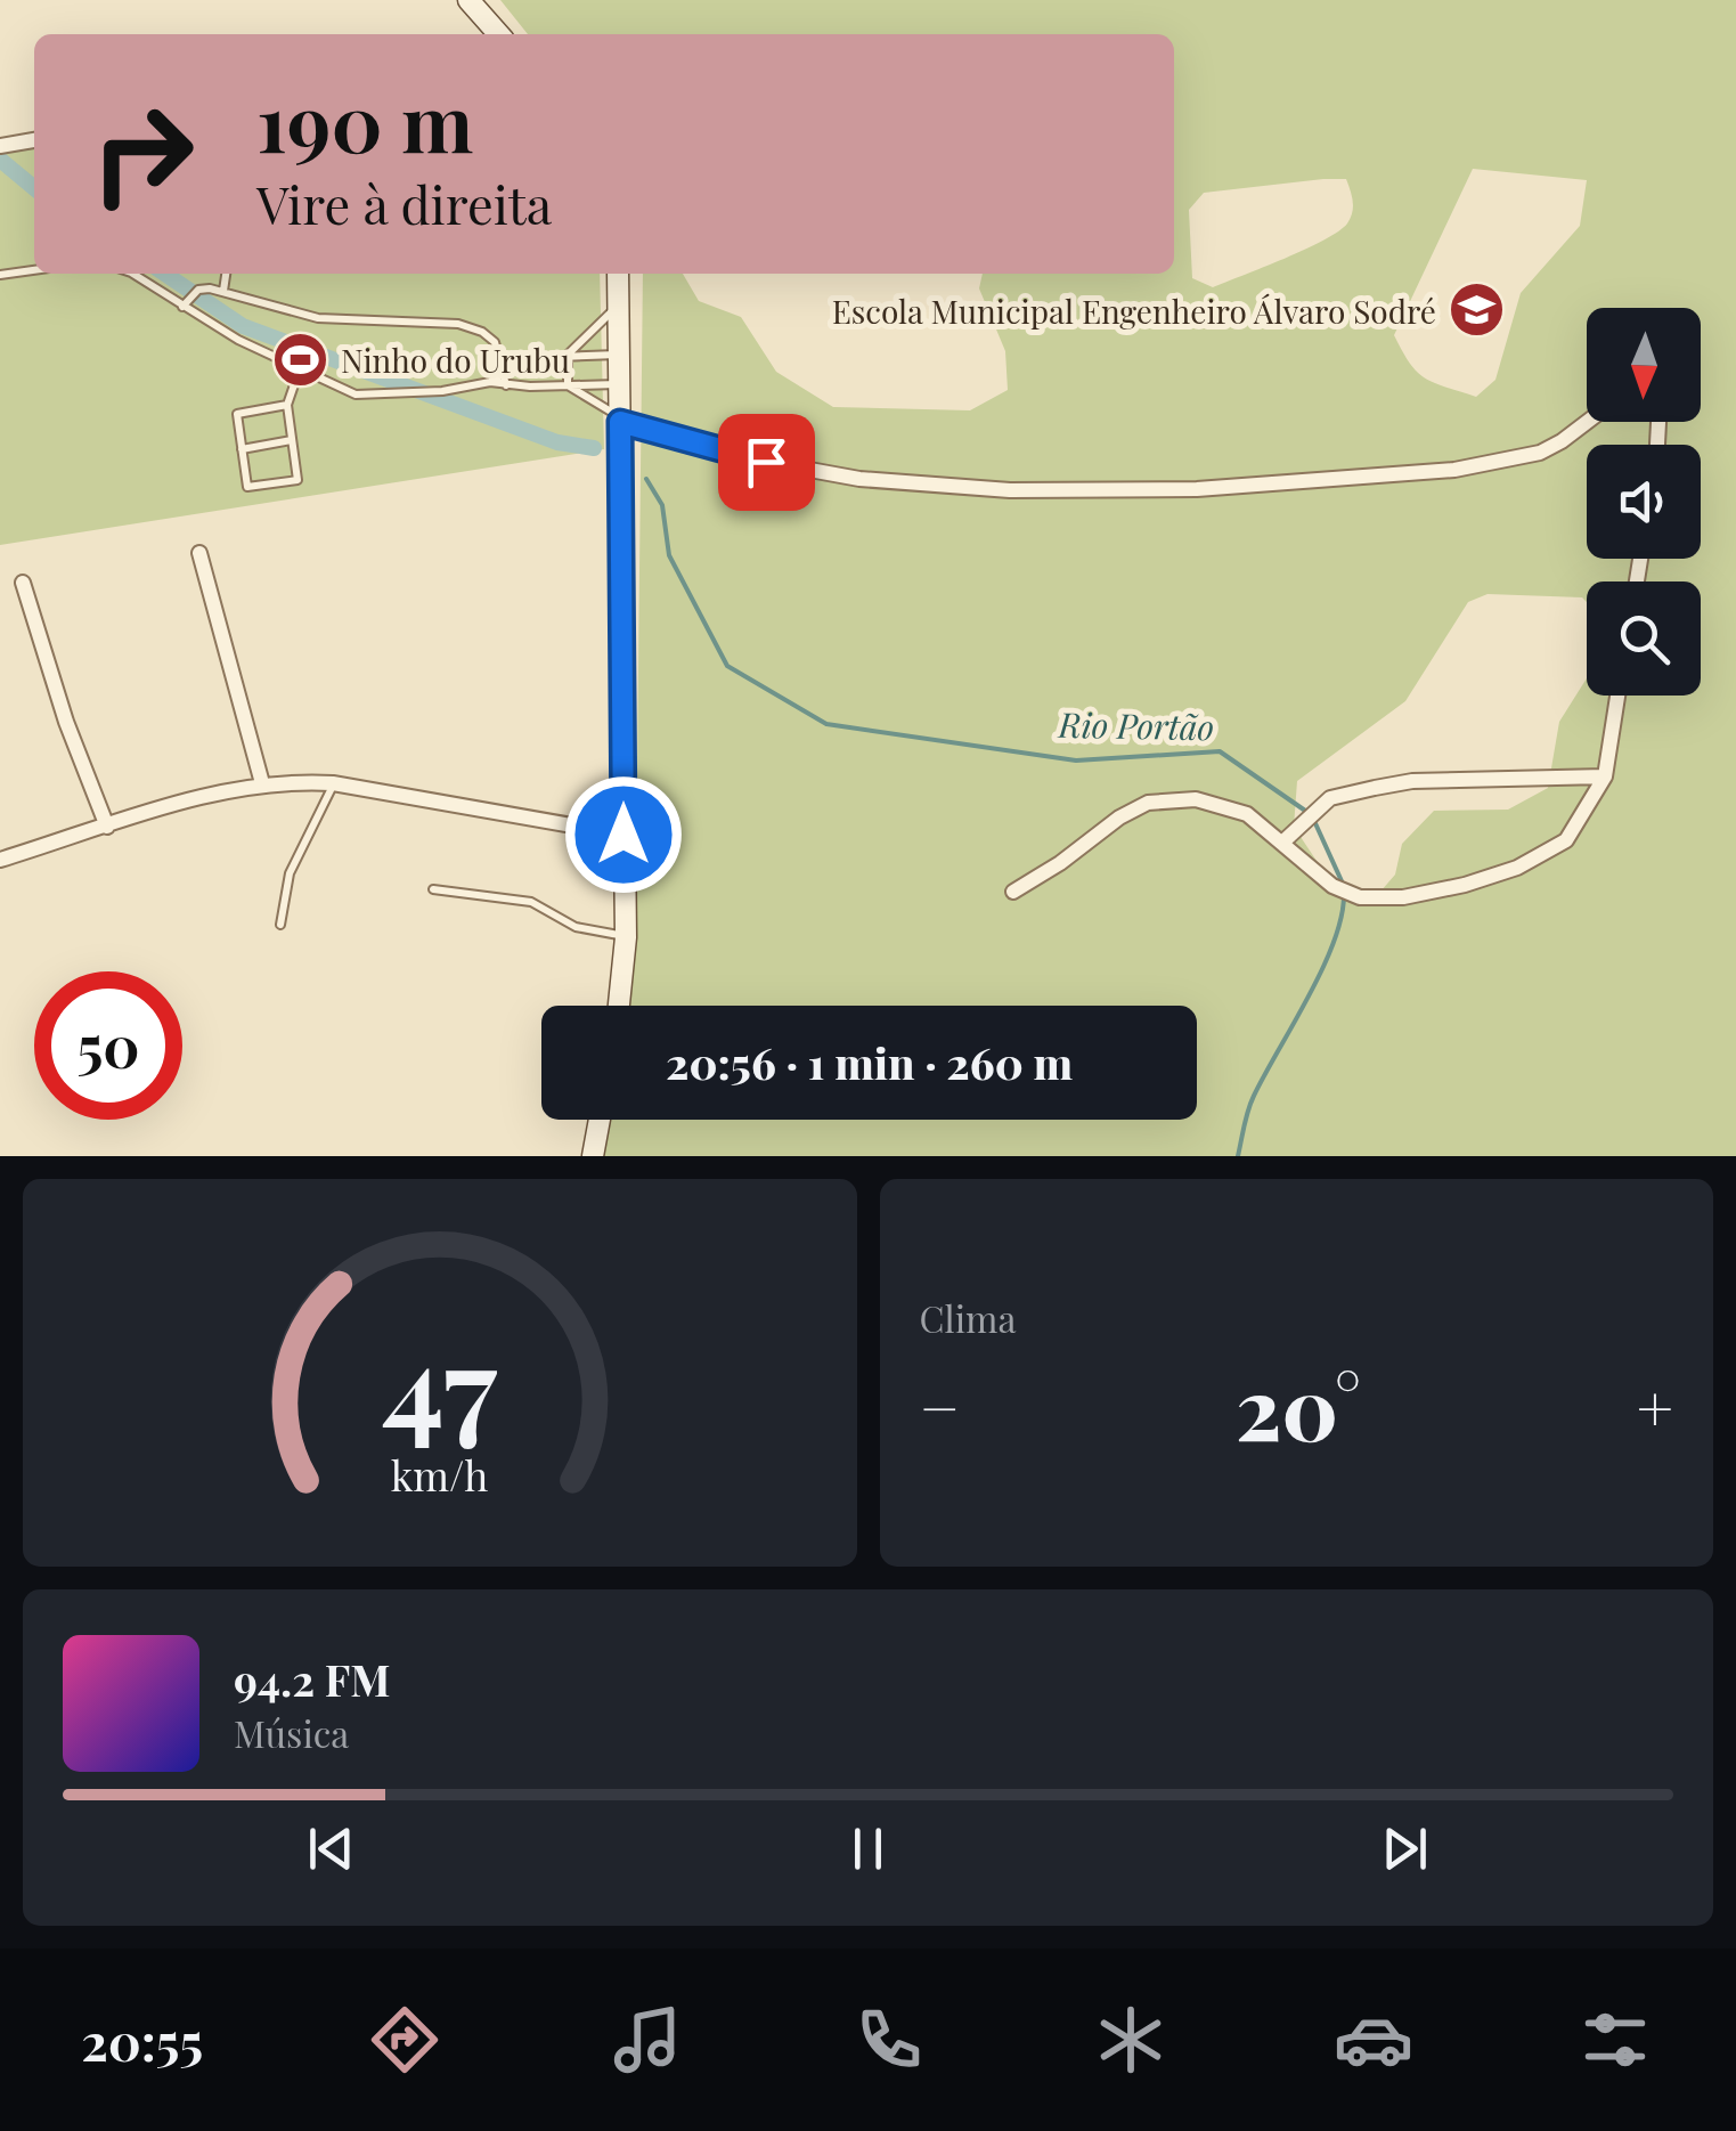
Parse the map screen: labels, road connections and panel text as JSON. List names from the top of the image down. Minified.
{"water":["Rio Portão"],"places":{"school or university":["Escola Municipal Engenheiro Álvaro Sodré"],"sports":["Ninho do Urubu"]},"north":"bottom","page":{"turn":["190 m","Vire à direita"],"limit":"50","trip":"20:56 · 1 min · 260 m","tile":"Clima","heat":["−","20°","+"],"song":["94.2 FM","Música"],"tabs":"20:55","gauge":["47","km/h"]}}
